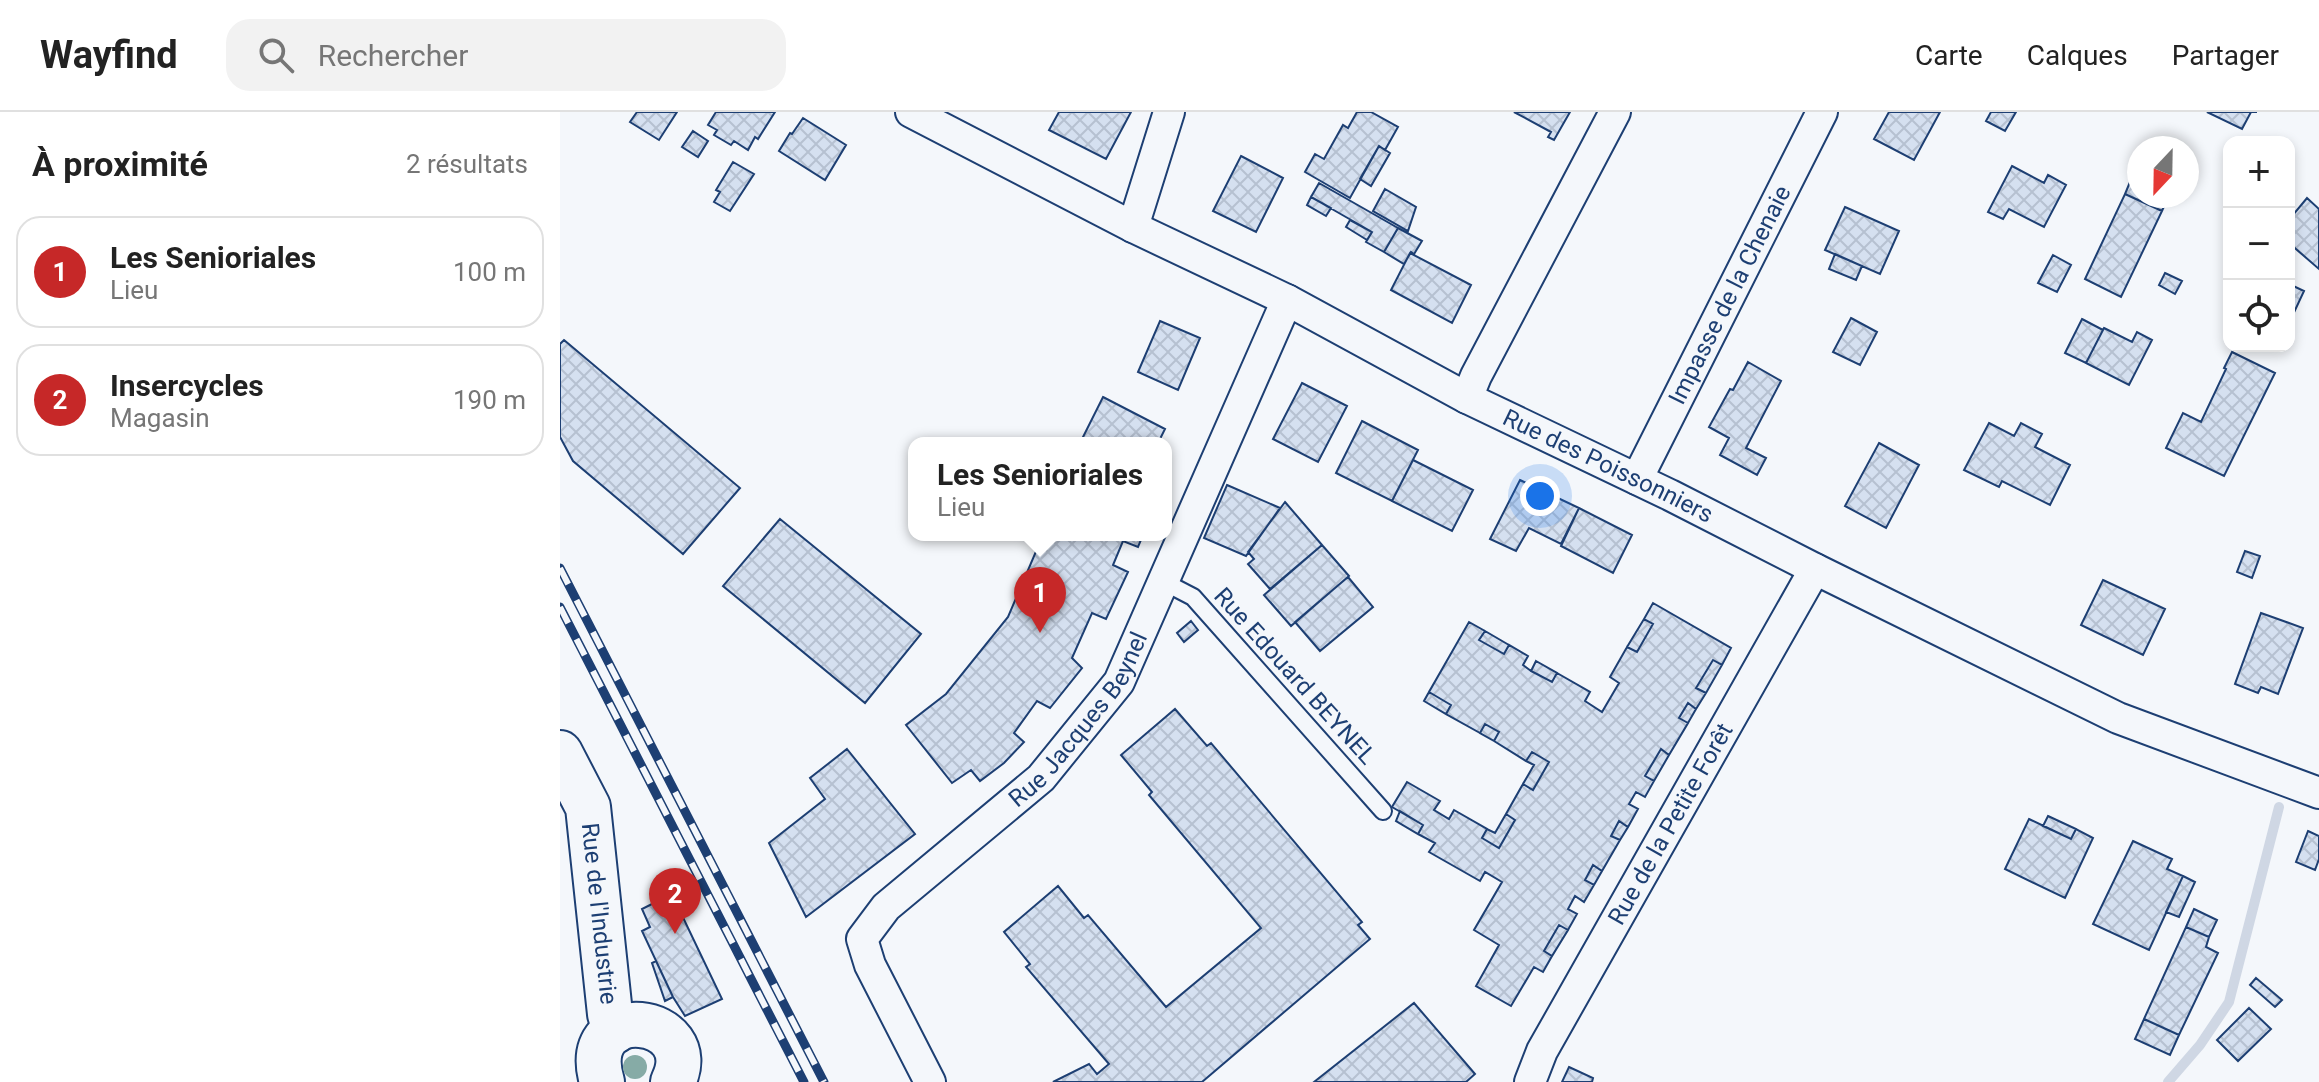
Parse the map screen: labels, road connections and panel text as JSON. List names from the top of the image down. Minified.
{"streets":{"main road":["Rue de l'Industrie"],"street":["Impasse de la Chenaie","Rue des Poissonniers","Rue Jacques Beynel","Rue de la Petite Forêt"],"lane":["Rue Edouard BEYNEL"]},"crossings":[["Impasse de la Chenaie","Rue des Poissonniers"],["Rue des Poissonniers","Rue Jacques Beynel"],["Rue des Poissonniers","Rue de la Petite Forêt"],["Rue Edouard BEYNEL","Rue Jacques Beynel"]],"north":"bottom","page":{"header":"Wayfind","search":"Rechercher","nav":["Carte","Calques","Partager"],"heading":["À proximité","2 résultats"],"map_buttons":["+","−"],"list":[{"mark":"1","name":"Les Senioriales","note":"Lieu","value":"100 m"},{"mark":"2","name":"Insercycles","note":"Magasin","value":"190 m"}],"popup":["Les Senioriales","Lieu"],"pins":["1","2"]}}
